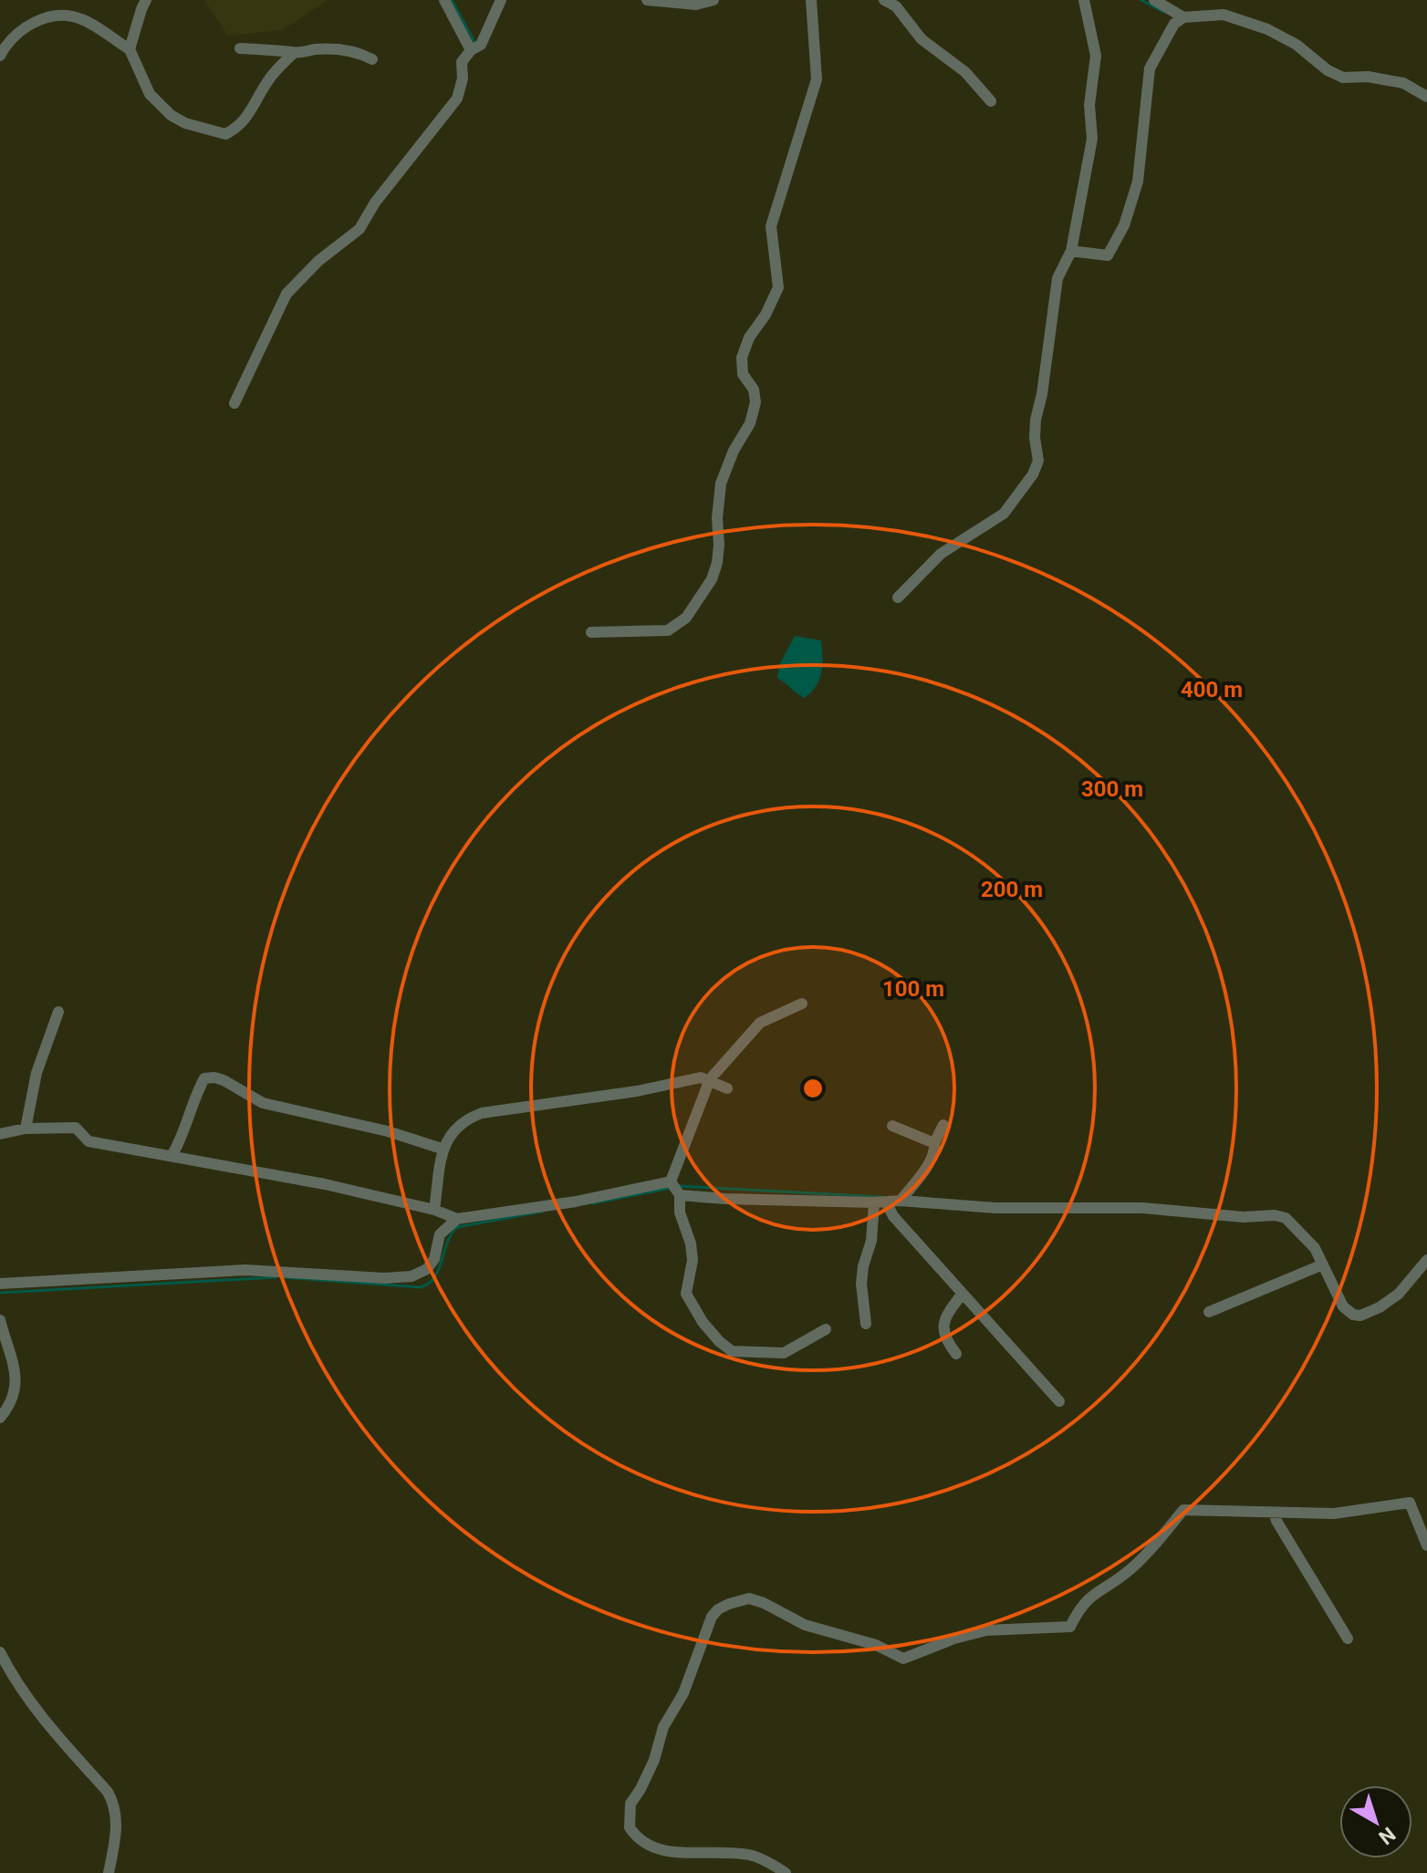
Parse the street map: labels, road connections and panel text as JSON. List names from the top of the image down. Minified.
{"north":"bottom right","rings":["400 m","300 m","200 m","100 m"]}
